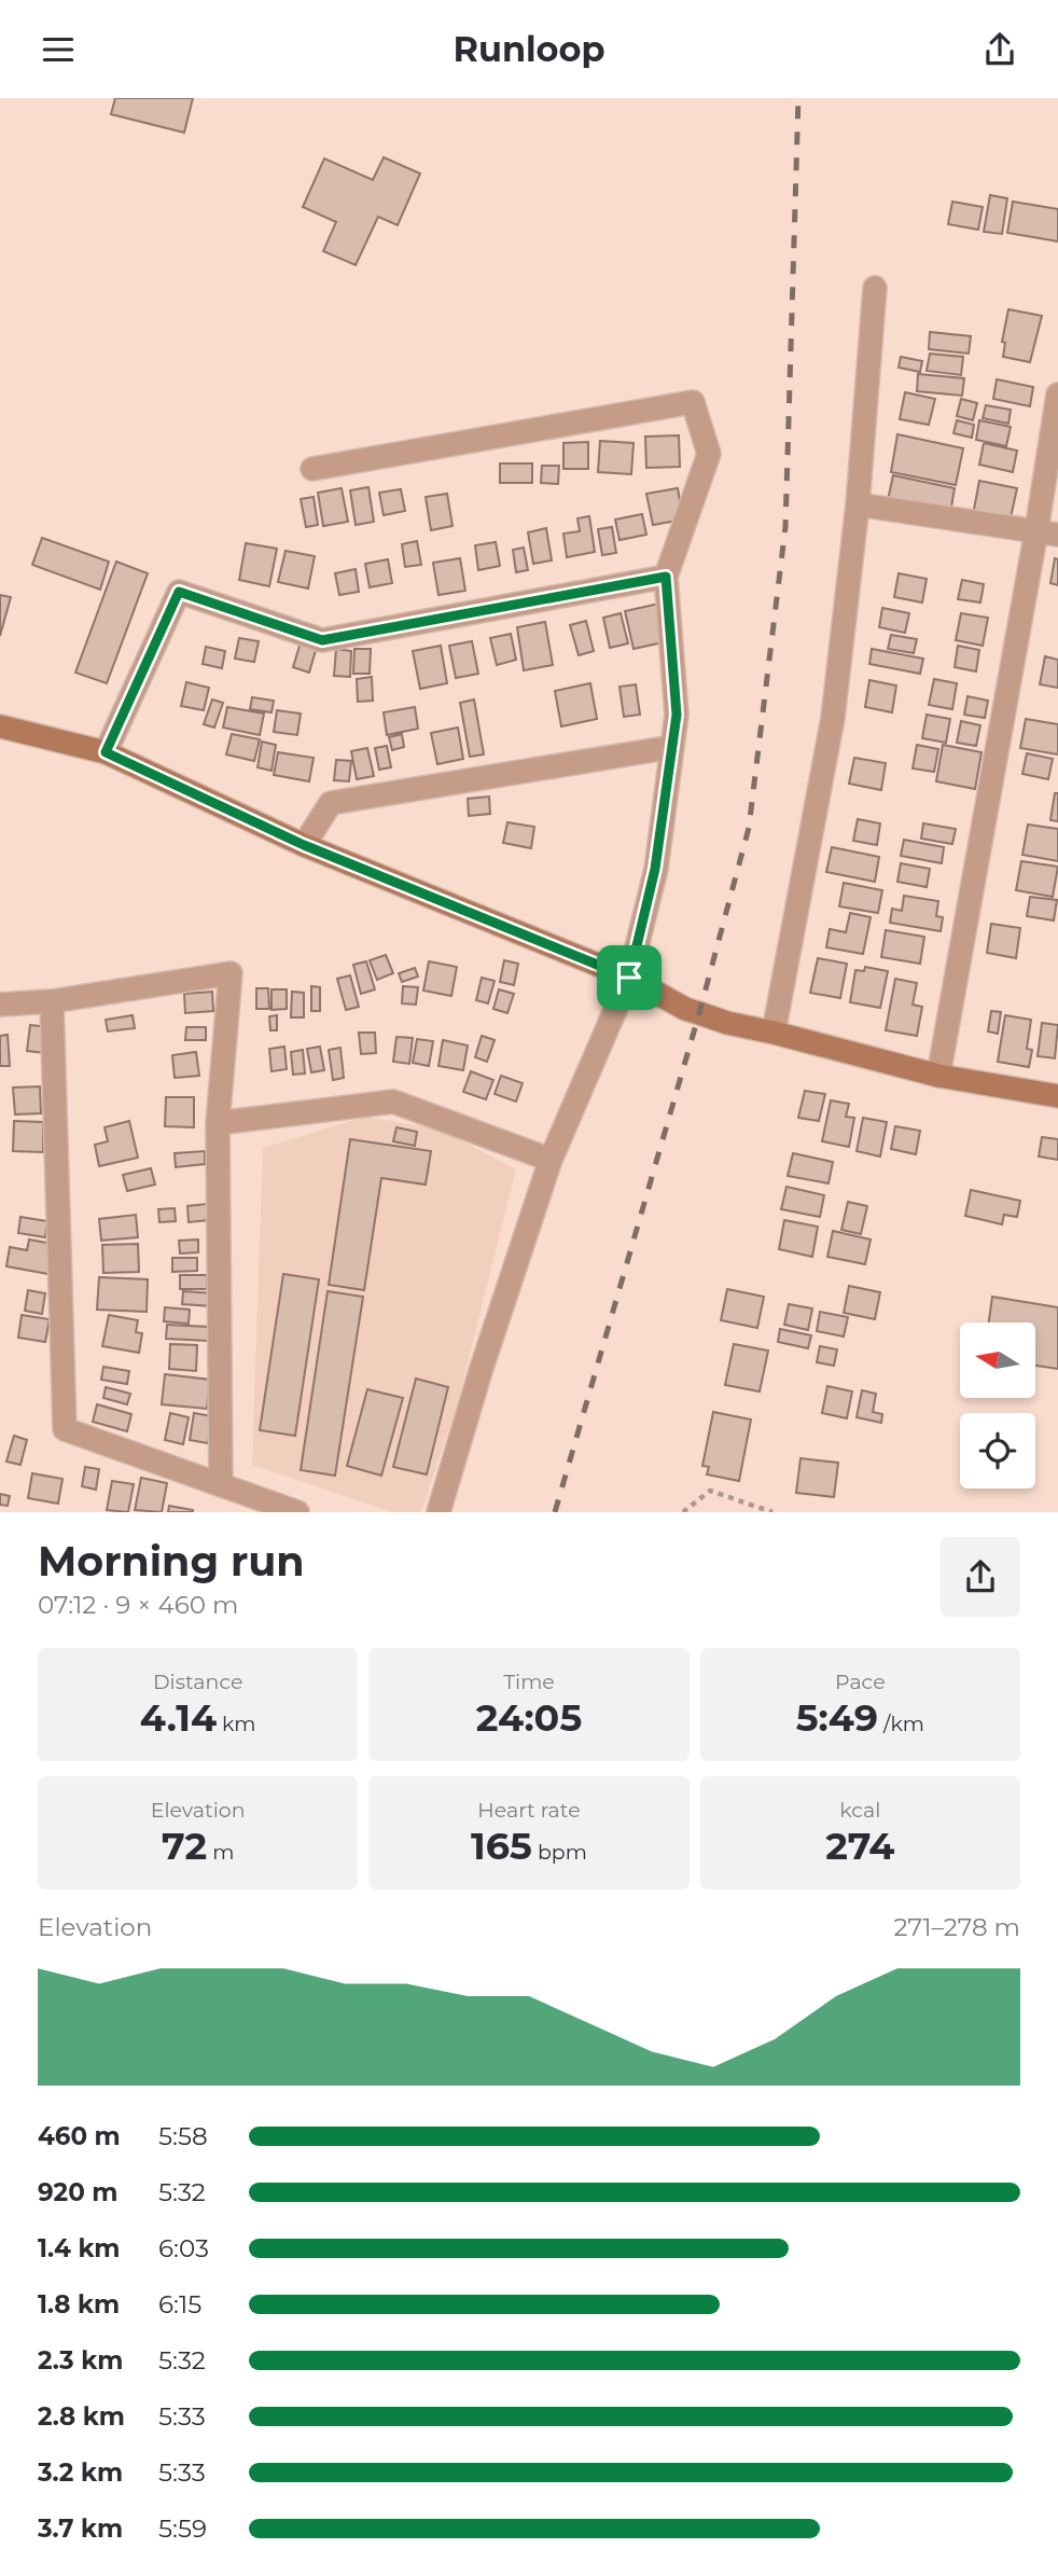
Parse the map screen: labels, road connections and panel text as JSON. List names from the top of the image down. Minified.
{"north":"left","page":{"header":"Runloop","heading":["Morning run","07:12 · 9 × 460 m"],"stats":[["Distance","4.14 km"],["Time","24:05"],["Pace","5:49 /km"],["Elevation","72 m"],["Heart rate","165 bpm"],["kcal","274"]],"chart":["Elevation","271–278 m"],"list":[{"name":"460 m","note":"5:58"},{"name":"920 m","note":"5:32"},{"name":"1.4 km","note":"6:03"},{"name":"1.8 km","note":"6:15"},{"name":"2.3 km","note":"5:32"},{"name":"2.8 km","note":"5:33"},{"name":"3.2 km","note":"5:33"},{"name":"3.7 km","note":"5:59"}]}}
